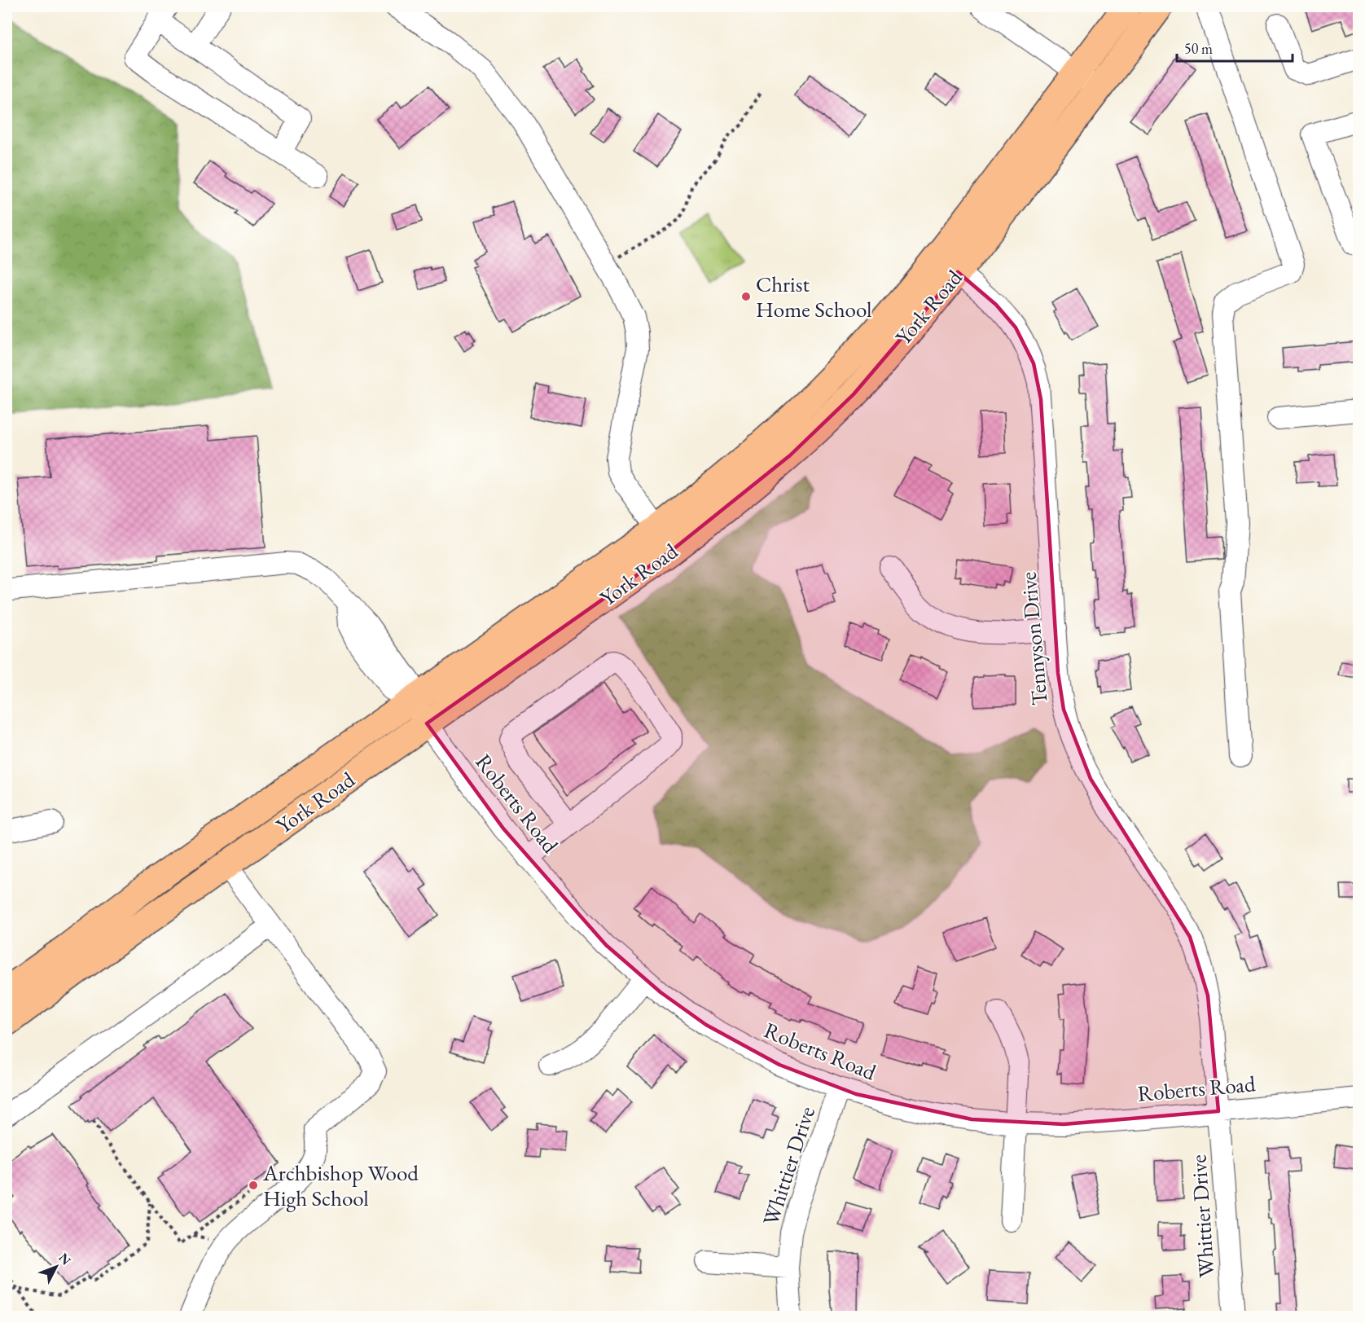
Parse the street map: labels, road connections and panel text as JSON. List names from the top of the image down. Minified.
{"streets":{"highway":["York Road"],"street":["Tennyson Drive","Roberts Road","Whittier Drive"]},"crossings":[["York Road","Tennyson Drive"],["York Road","Roberts Road"],["Tennyson Drive","Roberts Road"],["Tennyson Drive","Whittier Drive"],["Roberts Road","Whittier Drive"]],"places":["Christ Home School","Archbishop Wood High School"],"scale_bar":"50 m","north":"top right"}
